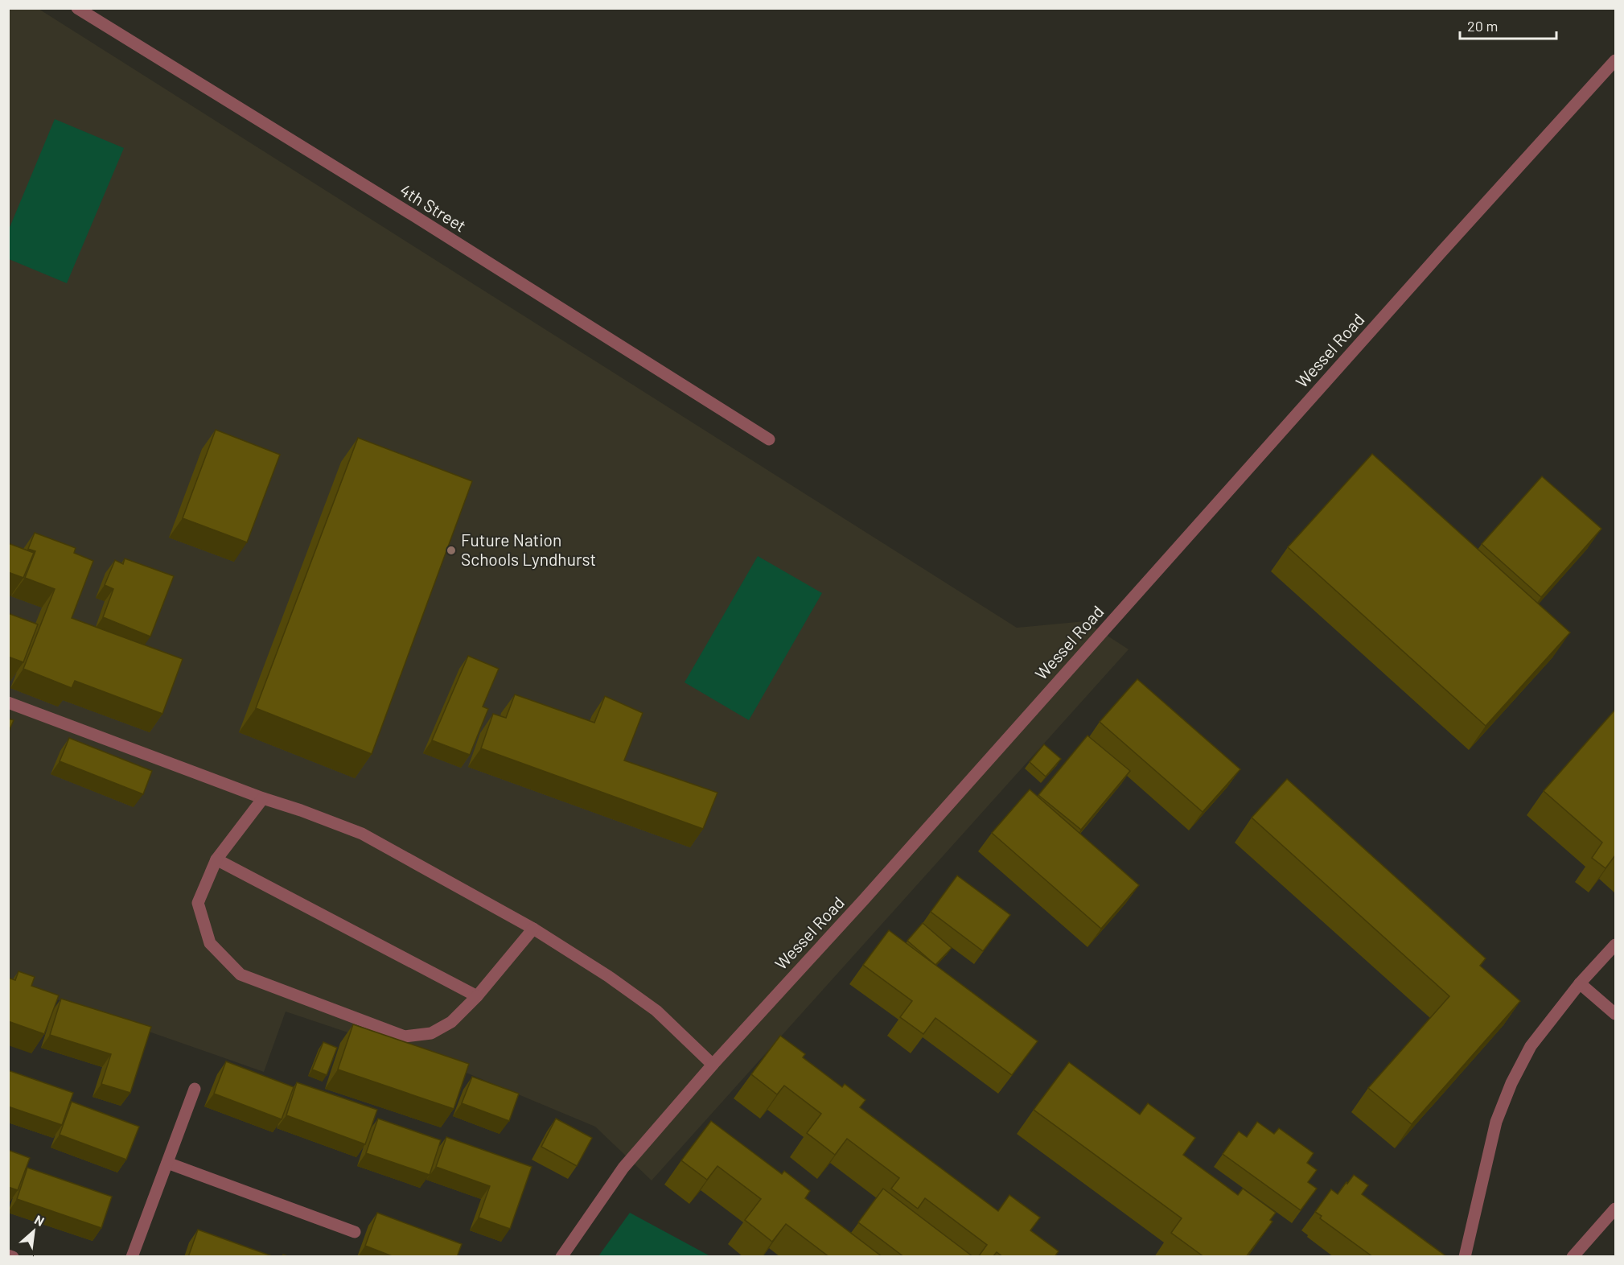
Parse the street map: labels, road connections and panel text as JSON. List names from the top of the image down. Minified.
{"streets":{"street":["4th Street","Wessel Road"]},"places":["Future Nation Schools Lyndhurst"],"scale_bar":"20 m","north":"top right"}
